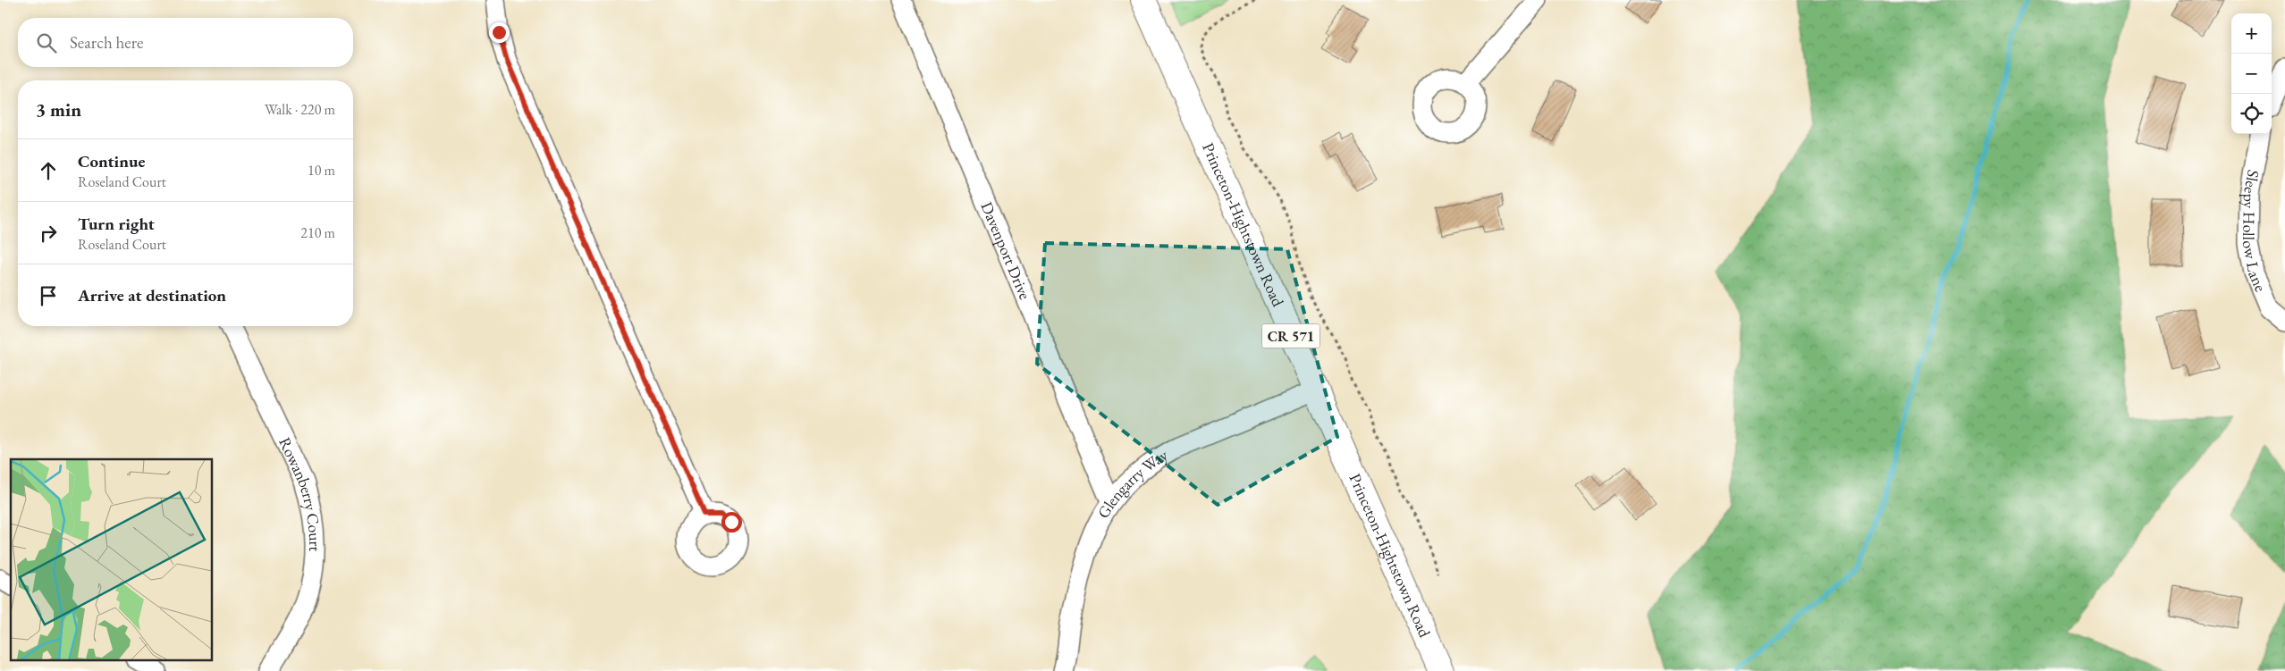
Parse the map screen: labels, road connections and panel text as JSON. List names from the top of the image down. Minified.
{"streets":{"main road":["Princeton-Hightstown Road","CR 571"],"street":["Sleepy Hollow Lane","Davenport Drive","Glengarry Way","Rowanberry Court"]},"crossings":[["Princeton-Hightstown Road","Glengarry Way"],["Davenport Drive","Glengarry Way"]],"page":{"map_buttons":["+","−"],"search":"Search here","heading":["3 min","Walk · 220 m"],"list":[["Continue","Roseland Court","10 m"],["Turn right","Roseland Court","210 m"],"Arrive at destination"]}}
